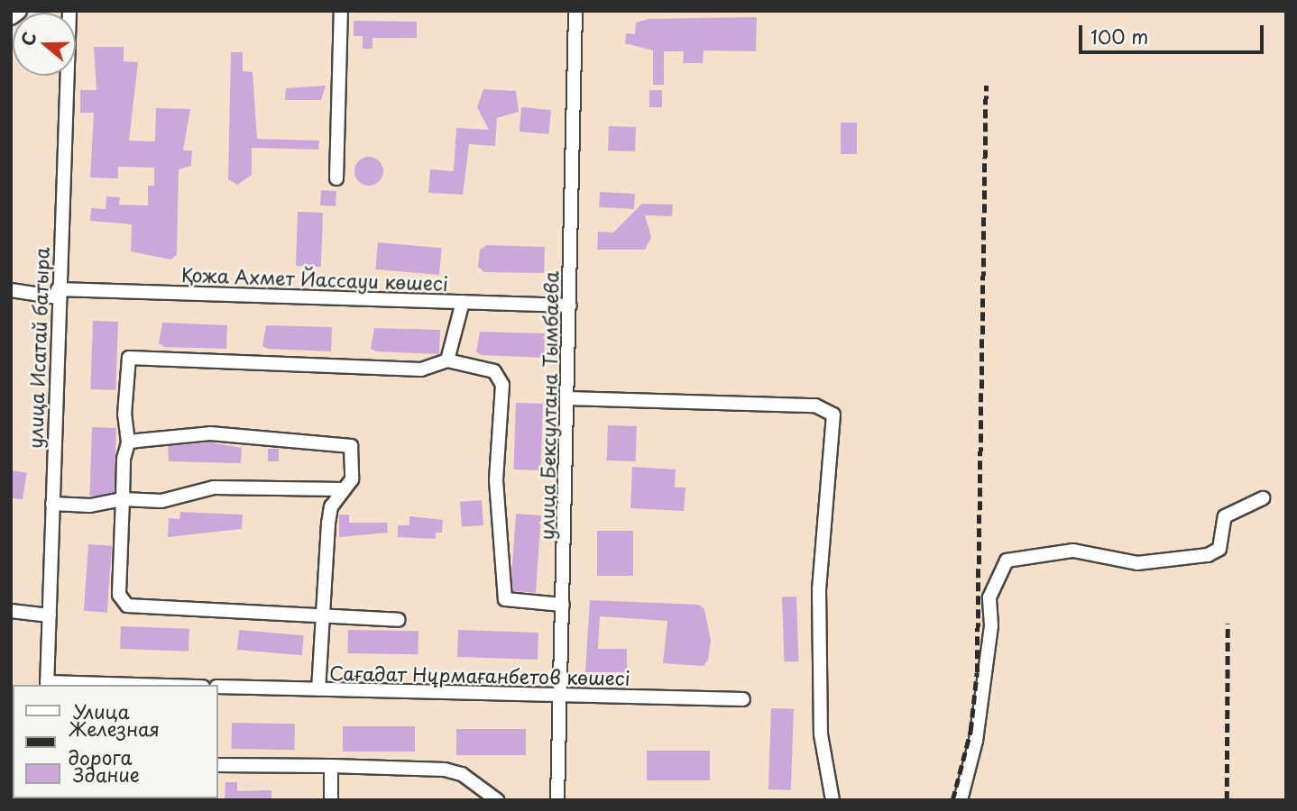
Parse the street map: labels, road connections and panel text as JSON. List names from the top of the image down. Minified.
{"streets":{"street":["Қожа Ахмет Йассауи көшесі","улица Исатай батыра","улица Бексултана Тымбаева","Сағадат Нұрмағанбетов көшесі"]},"crossings":[["Қожа Ахмет Йассауи көшесі","улица Исатай батыра"],["Қожа Ахмет Йассауи көшесі","улица Бексултана Тымбаева"],["улица Бексултана Тымбаева","Сағадат Нұрмағанбетов көшесі"]],"legend":["Улица","Железная дорога","Здание"],"scale_bar":"100 m","north":"left"}
